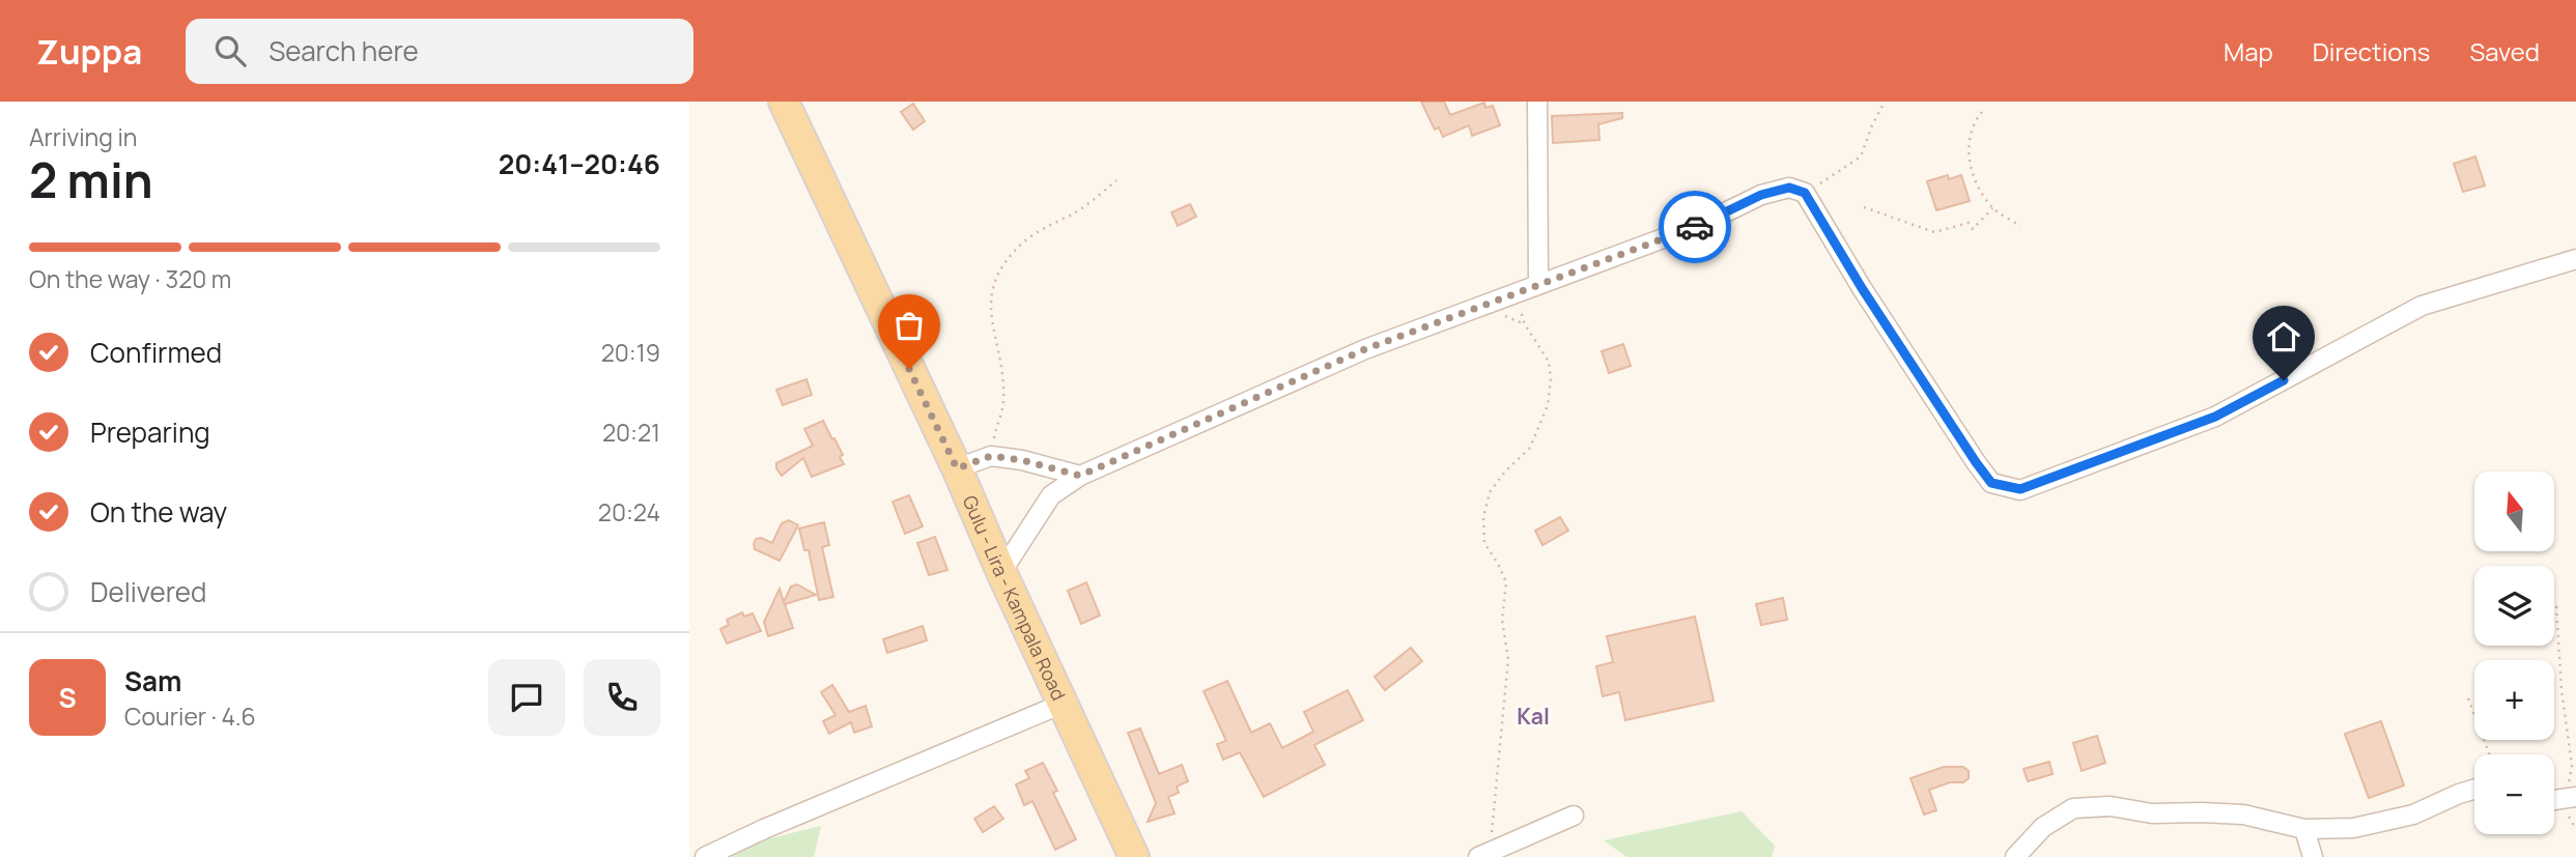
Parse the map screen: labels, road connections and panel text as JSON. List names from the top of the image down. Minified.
{"streets":{"main road":["Gulu - Lira - Kampala Road"]},"districts":["Kal"],"north":"top","page":{"header":"Zuppa","search":"Search here","nav":["Map","Directions","Saved"],"heading":["2 min","Arriving in","20:41–20:46"],"panel":["Sam","Courier · 4.6"],"bar":"On the way · 320 m","list":[["Confirmed","20:19"],["Preparing","20:21"],["On the way","20:24"],"Delivered"],"map_buttons":["+","−"],"round":"S"}}
